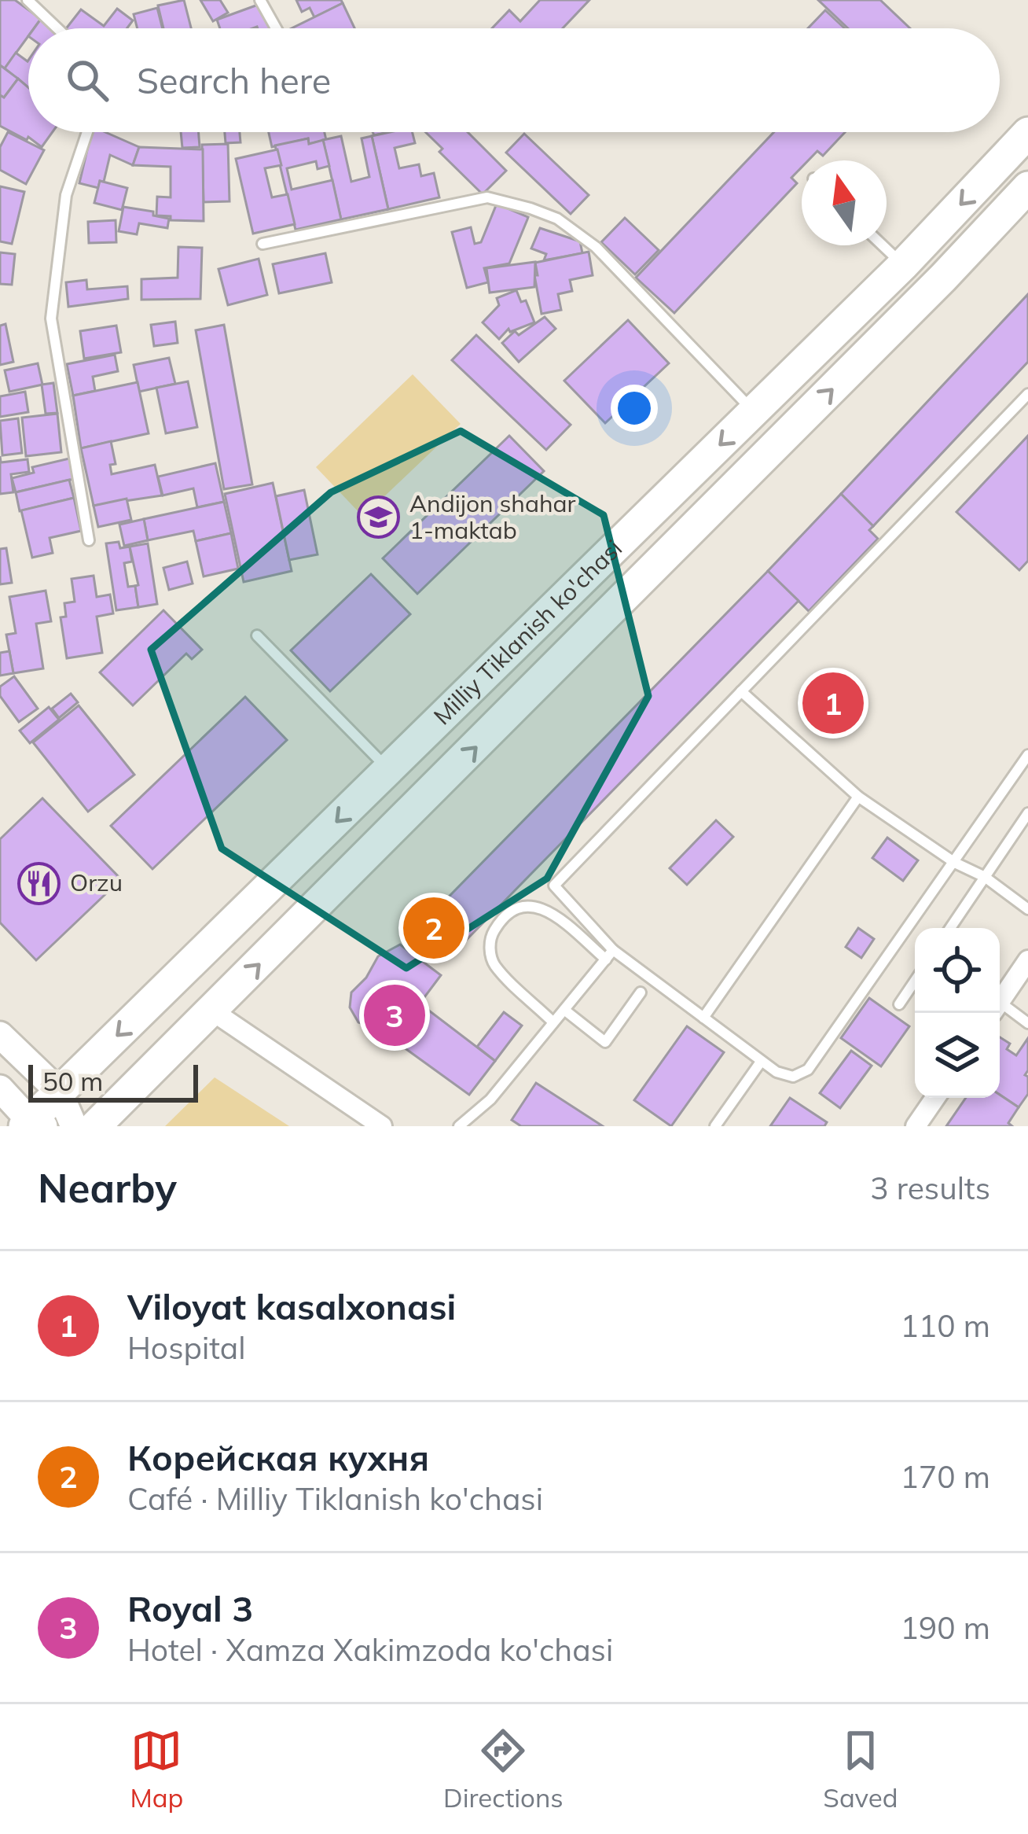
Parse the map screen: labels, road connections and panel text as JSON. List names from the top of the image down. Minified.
{"streets":{"main road":["Milliy Tiklanish ko'chasi"]},"places":{"school or university":["Andijon shahar 1-maktab"],"restaurant":["Orzu"]},"scale_bar":"50 m","north":"top","page":{"search":"Search here","pins":["1","2","3"],"scale":"50 m","heading":["Nearby","3 results"],"list":[{"mark":"1","name":"Viloyat kasalxonasi","note":"Hospital","value":"110 m"},{"mark":"2","name":"Корейская кухня","note":"Café · Milliy Tiklanish ko'chasi","value":"170 m"},{"mark":"3","name":"Royal 3","note":"Hotel · Xamza Xakimzoda ko'chasi","value":"190 m"}],"nav":["Map","Directions","Saved"]}}
